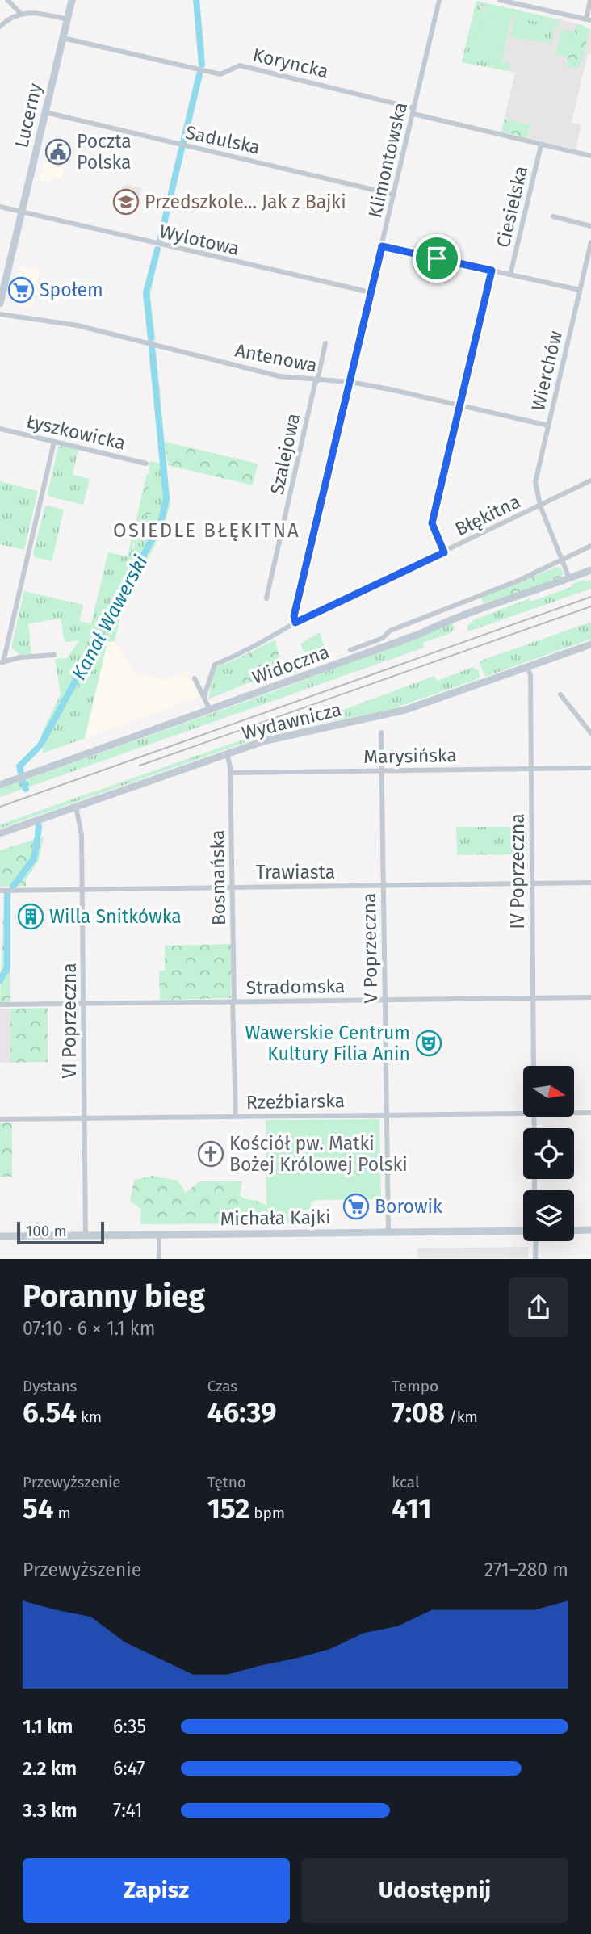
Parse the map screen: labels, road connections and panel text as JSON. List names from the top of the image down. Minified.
{"streets":{"main road":["Lucerny","Widoczna","Wydawnicza","Michała Kajki"],"street":["Koryncka","Sadulska","Klimontowska","Ciesielska","Wylotowa","Antenowa","Wierchów","Łyszkowicka","Szalejowa","Błękitna","Marysińska","IV Poprzeczna","Trawiasta","Bosmańska","V Poprzeczna","Stradomska","VI Poprzeczna","Rzeźbiarska"]},"crossings":[["Koryncka","Lucerny"],["Koryncka","Klimontowska"],["Koryncka","Ciesielska"],["Lucerny","Sadulska"],["Lucerny","Wylotowa"],["Sadulska","Klimontowska"],["Klimontowska","Wylotowa"],["Klimontowska","Antenowa"],["Klimontowska","Błękitna"],["Ciesielska","Antenowa"],["Ciesielska","Błękitna"],["Antenowa","Wierchów"],["Antenowa","Szalejowa"],["Wierchów","Błękitna"],["Wierchów","Widoczna"],["Wydawnicza","IV Poprzeczna"],["Wydawnicza","Bosmańska"],["Wydawnicza","VI Poprzeczna"],["Marysińska","IV Poprzeczna"],["Marysińska","Bosmańska"],["Marysińska","V Poprzeczna"],["IV Poprzeczna","Trawiasta"],["IV Poprzeczna","Stradomska"],["Trawiasta","Bosmańska"],["Trawiasta","V Poprzeczna"],["Trawiasta","VI Poprzeczna"],["Bosmańska","Stradomska"],["Bosmańska","Rzeźbiarska"],["V Poprzeczna","Stradomska"],["V Poprzeczna","Rzeźbiarska"],["V Poprzeczna","Michała Kajki"],["Stradomska","VI Poprzeczna"],["VI Poprzeczna","Rzeźbiarska"],["VI Poprzeczna","Michała Kajki"]],"districts":["OSIEDLE BŁĘKITNA"],"water":["Kanał Wawerski"],"places":{"public building":["Poczta Polska"],"school or university":["Przedszkole... Jak z Bajki"],"supermarket":["Społem","Borowik"],"building":["Willa Snitkówka"],"theatre":["Wawerskie Centrum Kultury Filia Anin"],"church":["Kościół pw. Matki Bożej Królowej Polski"]},"scale_bar":"100 m","north":"right","page":{"scale":"100 m","heading":["Poranny bieg","07:10 · 6 × 1.1 km"],"stats":[["Dystans","6.54 km"],["Czas","46:39"],["Tempo","7:08 /km"],["Przewyższenie","54 m"],["Tętno","152 bpm"],["kcal","411"]],"chart":["Przewyższenie","271–280 m"],"list":[{"name":"1.1 km","note":"6:35"},{"name":"2.2 km","note":"6:47"},{"name":"3.3 km","note":"7:41"}],"buttons":["Zapisz","Udostępnij"]}}
